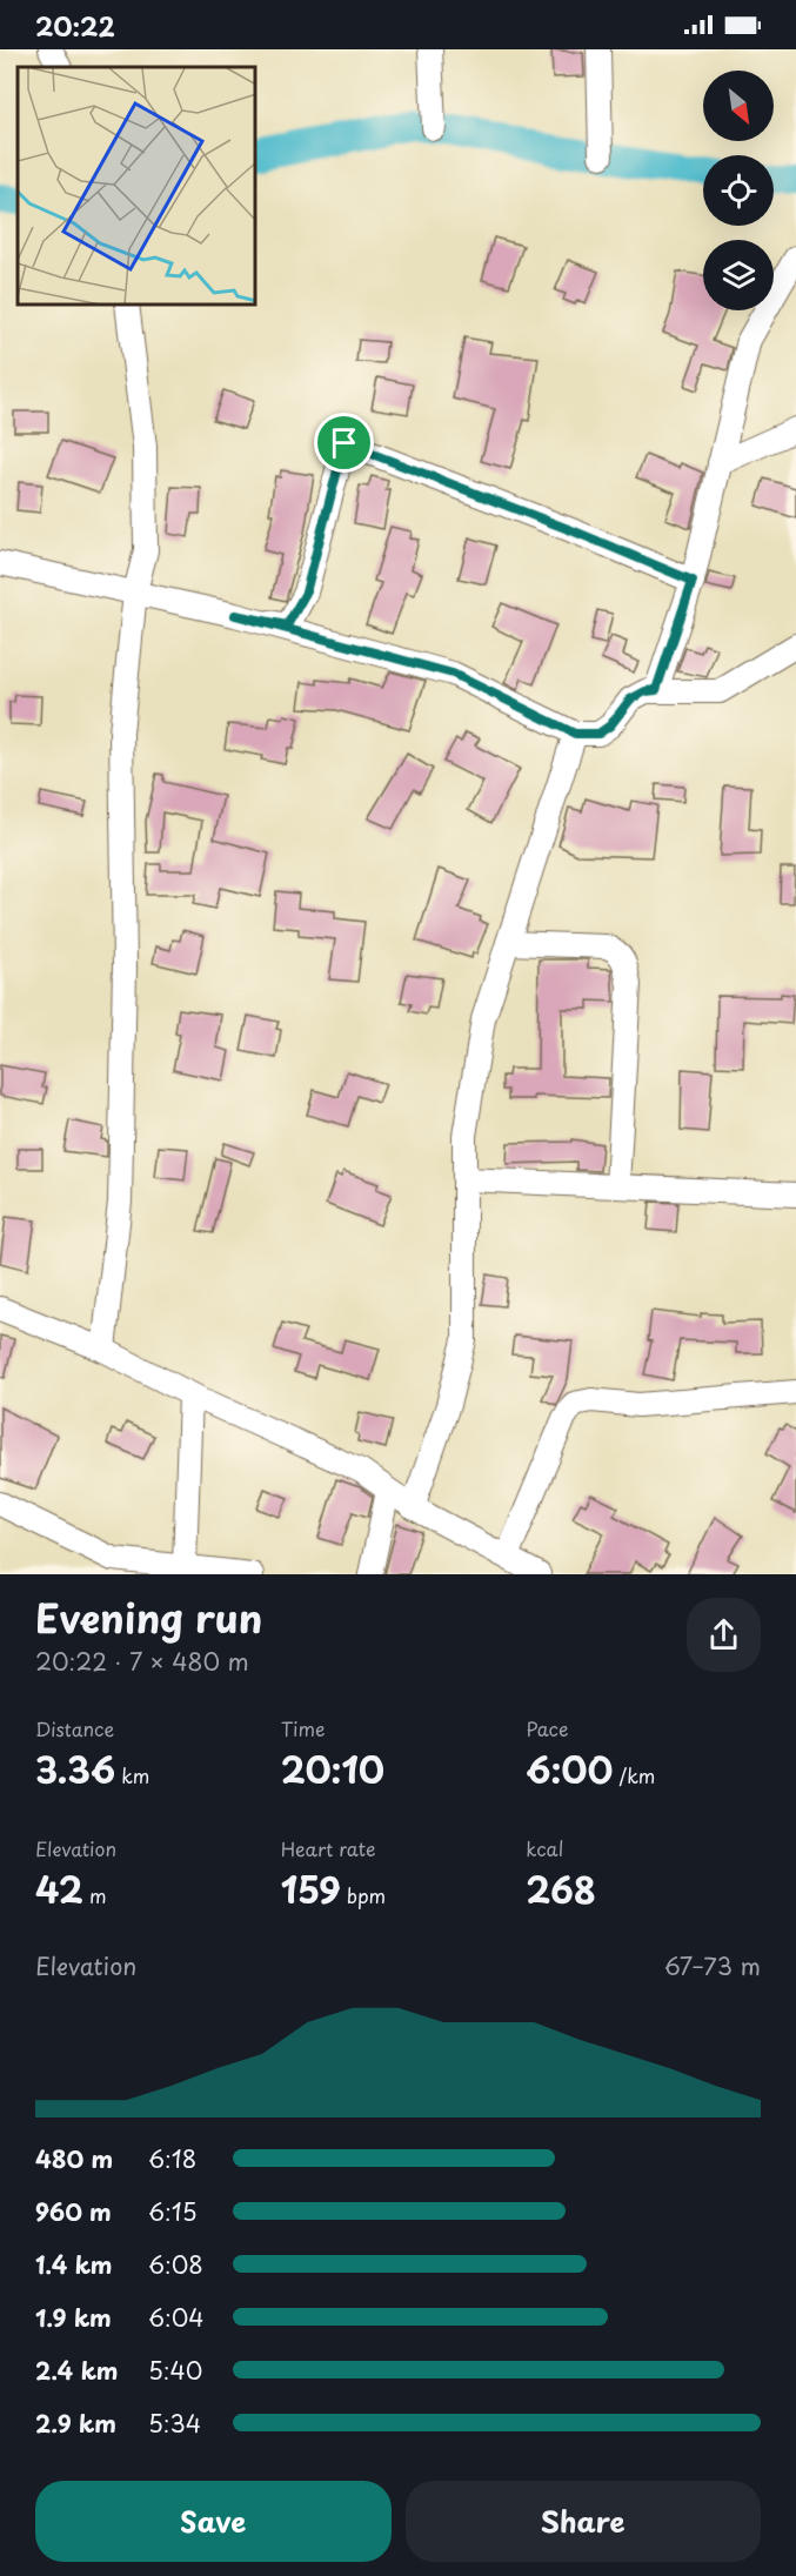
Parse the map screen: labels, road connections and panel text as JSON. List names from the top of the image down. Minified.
{"north":"bottom right","page":{"status":"20:22","heading":["Evening run","20:22 · 7 × 480 m"],"stats":[["Distance","3.36 km"],["Time","20:10"],["Pace","6:00 /km"],["Elevation","42 m"],["Heart rate","159 bpm"],["kcal","268"]],"chart":["Elevation","67–73 m"],"list":[{"name":"480 m","note":"6:18"},{"name":"960 m","note":"6:15"},{"name":"1.4 km","note":"6:08"},{"name":"1.9 km","note":"6:04"},{"name":"2.4 km","note":"5:40"},{"name":"2.9 km","note":"5:34"}],"buttons":["Save","Share"]}}
